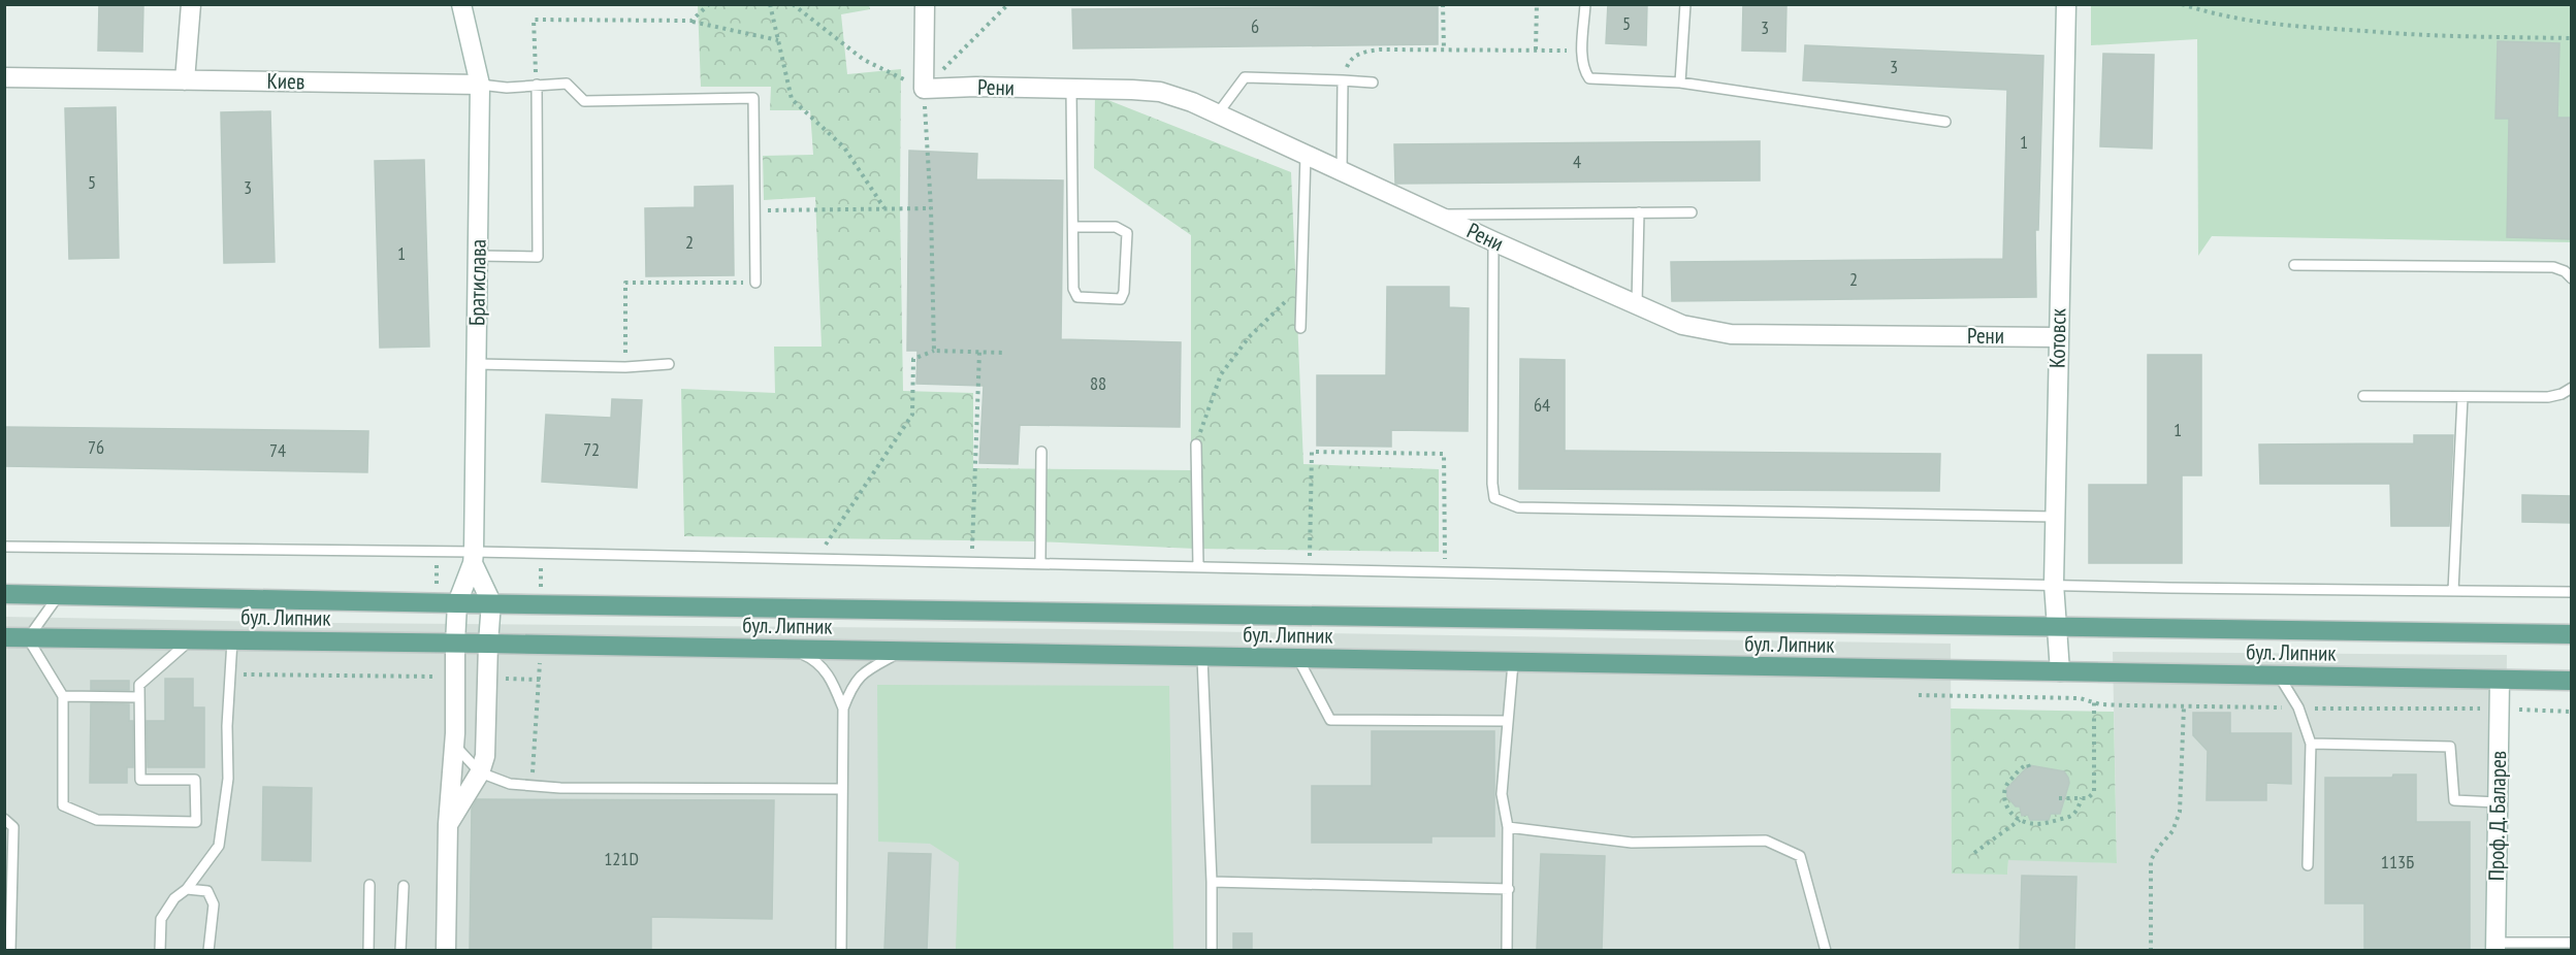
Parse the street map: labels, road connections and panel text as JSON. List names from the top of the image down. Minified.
{"streets":{"main road":["бул. Липник"],"street":["Киев","Рени","Братислава","Котовск","Проф. Д. Баларев"]},"crossings":[["Киев","Братислава"],["Рени","Котовск"],["Котовск","бул. Липник"],["бул. Липник","Проф. Д. Баларев"]],"house_numbers":["5","6","3","3","1","4","5","3","2","1","2","88","64","1","76","72","74","121D","113Б"]}
